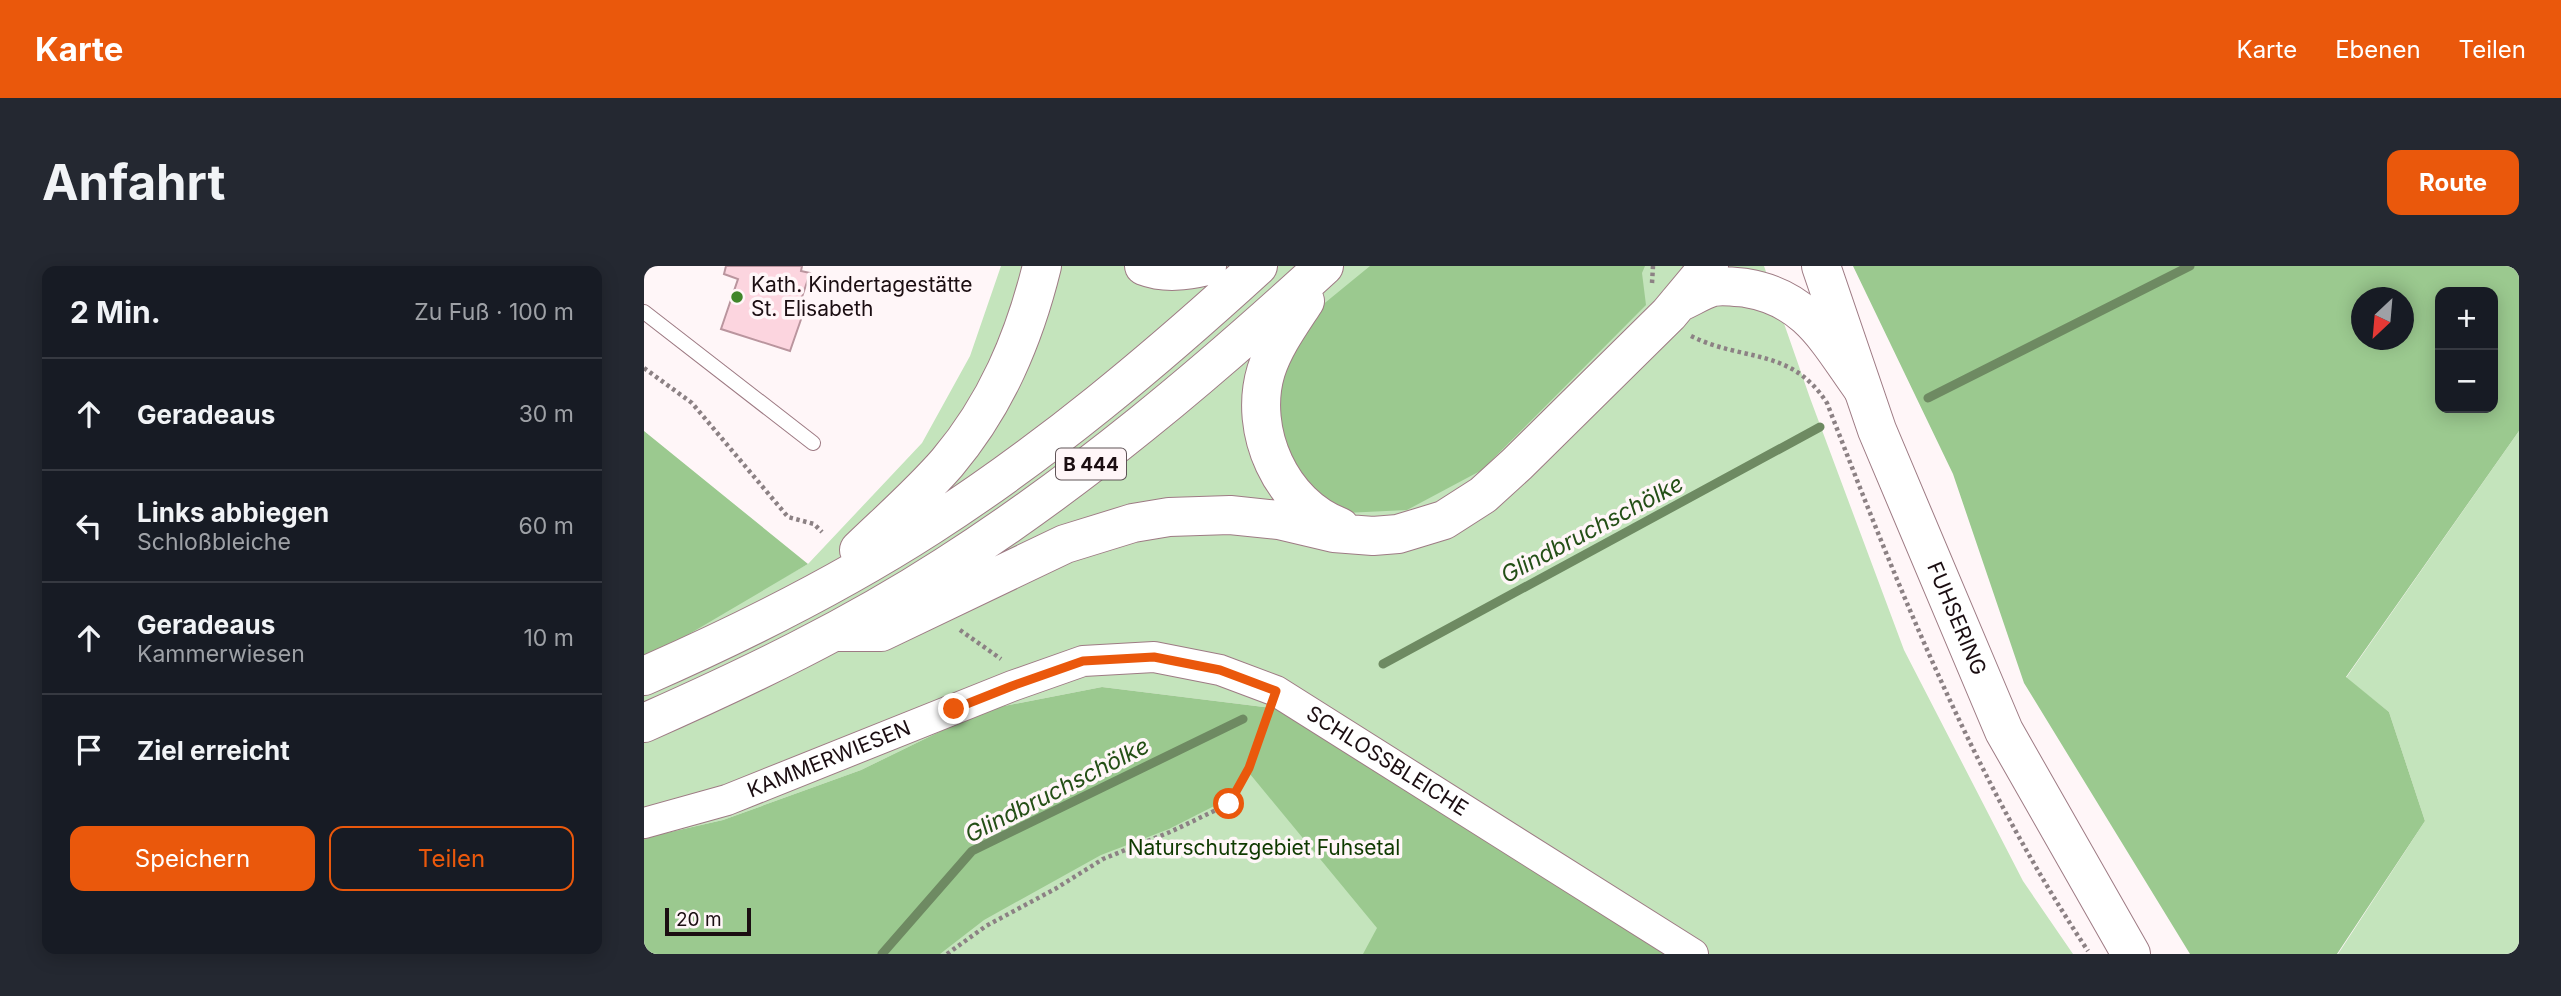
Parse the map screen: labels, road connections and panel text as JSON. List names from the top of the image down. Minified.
{"streets":{"main road":["B 444","FUHSERING"],"street":["KAMMERWIESEN","SCHLOSSBLEICHE"]},"crossings":[["KAMMERWIESEN","SCHLOSSBLEICHE"]],"water":["Glindbruchschölke"],"parks":["Naturschutzgebiet Fuhsetal"],"places":["Kath. Kindertagestätte St. Elisabeth"],"scale_bar":"20 m","north":"bottom left","page":{"header":"Karte","nav":["Karte","Ebenen","Teilen"],"buttons":["Route",["Speichern","Teilen"]],"title":"Anfahrt","heading":["2 Min.","Zu Fuß · 100 m"],"map_buttons":["+","−"],"list":[["Geradeaus","30 m"],["Links abbiegen","Schloßbleiche","60 m"],["Geradeaus","Kammerwiesen","10 m"],"Ziel erreicht"],"scale":"20 m"}}
